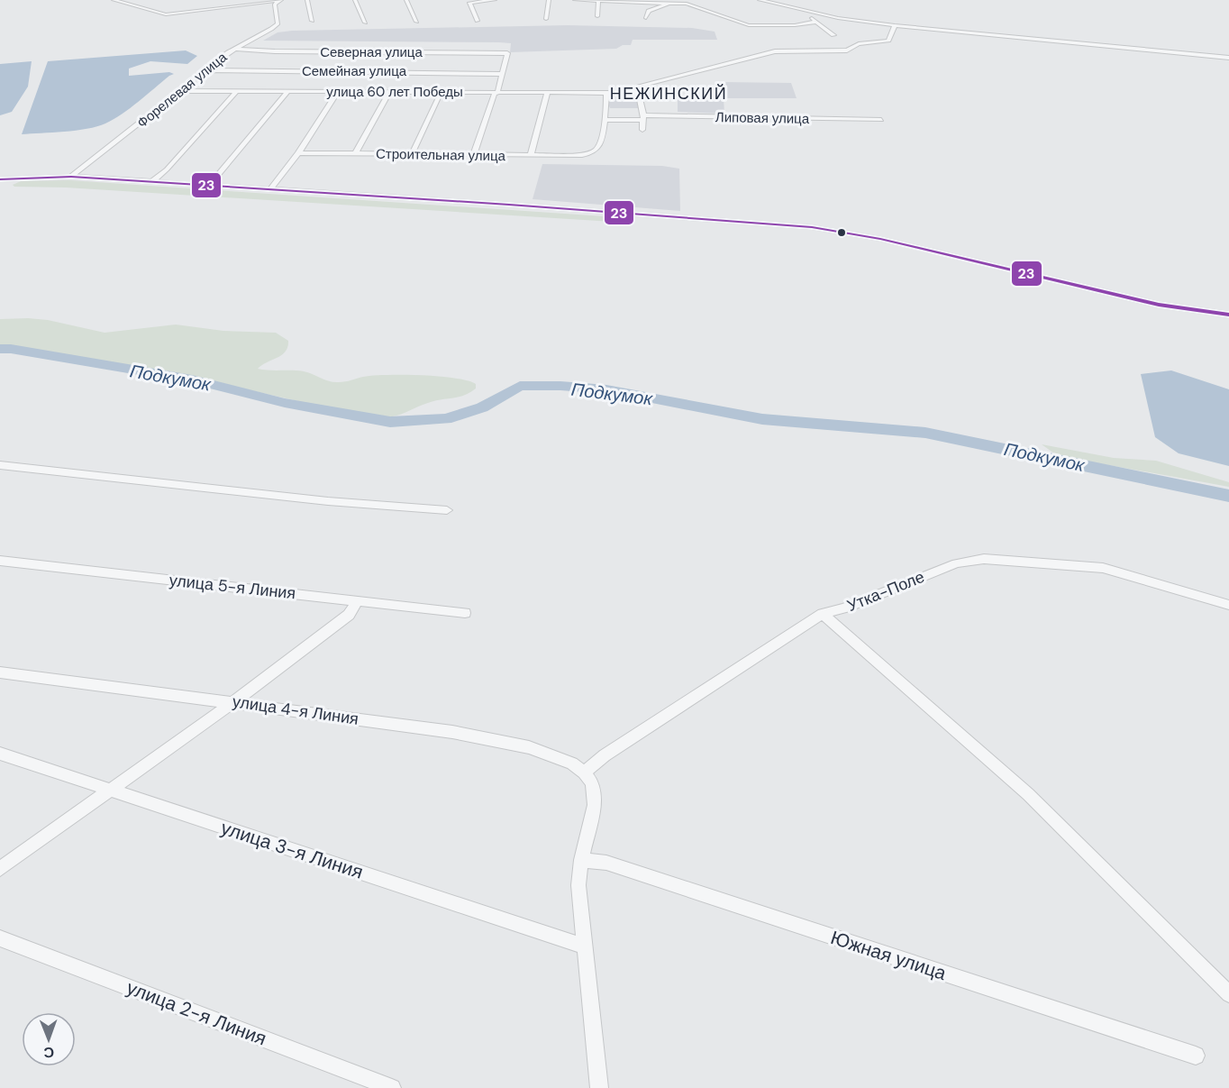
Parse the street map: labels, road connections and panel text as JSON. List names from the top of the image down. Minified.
{"streets":{"street":["Северная улица","Семейная улица","Форелевая улица","улица 60 лет Победы","Липовая улица","Строительная улица","улица 5-я Линия","Утка-Поле","улица 4-я Линия","улица 3-я Линия","Южная улица","улица 2-я Линия"]},"crossings":[["Северная улица","Семейная улица"],["Северная улица","Форелевая улица"],["Семейная улица","Форелевая улица"],["Форелевая улица","улица 60 лет Победы"],["Липовая улица","Строительная улица"],["Утка-Поле","улица 4-я Линия"]],"districts":["НЕЖИНСКИЙ"],"water":["Подкумок"],"lines":["transit line 23"],"north":"bottom"}
